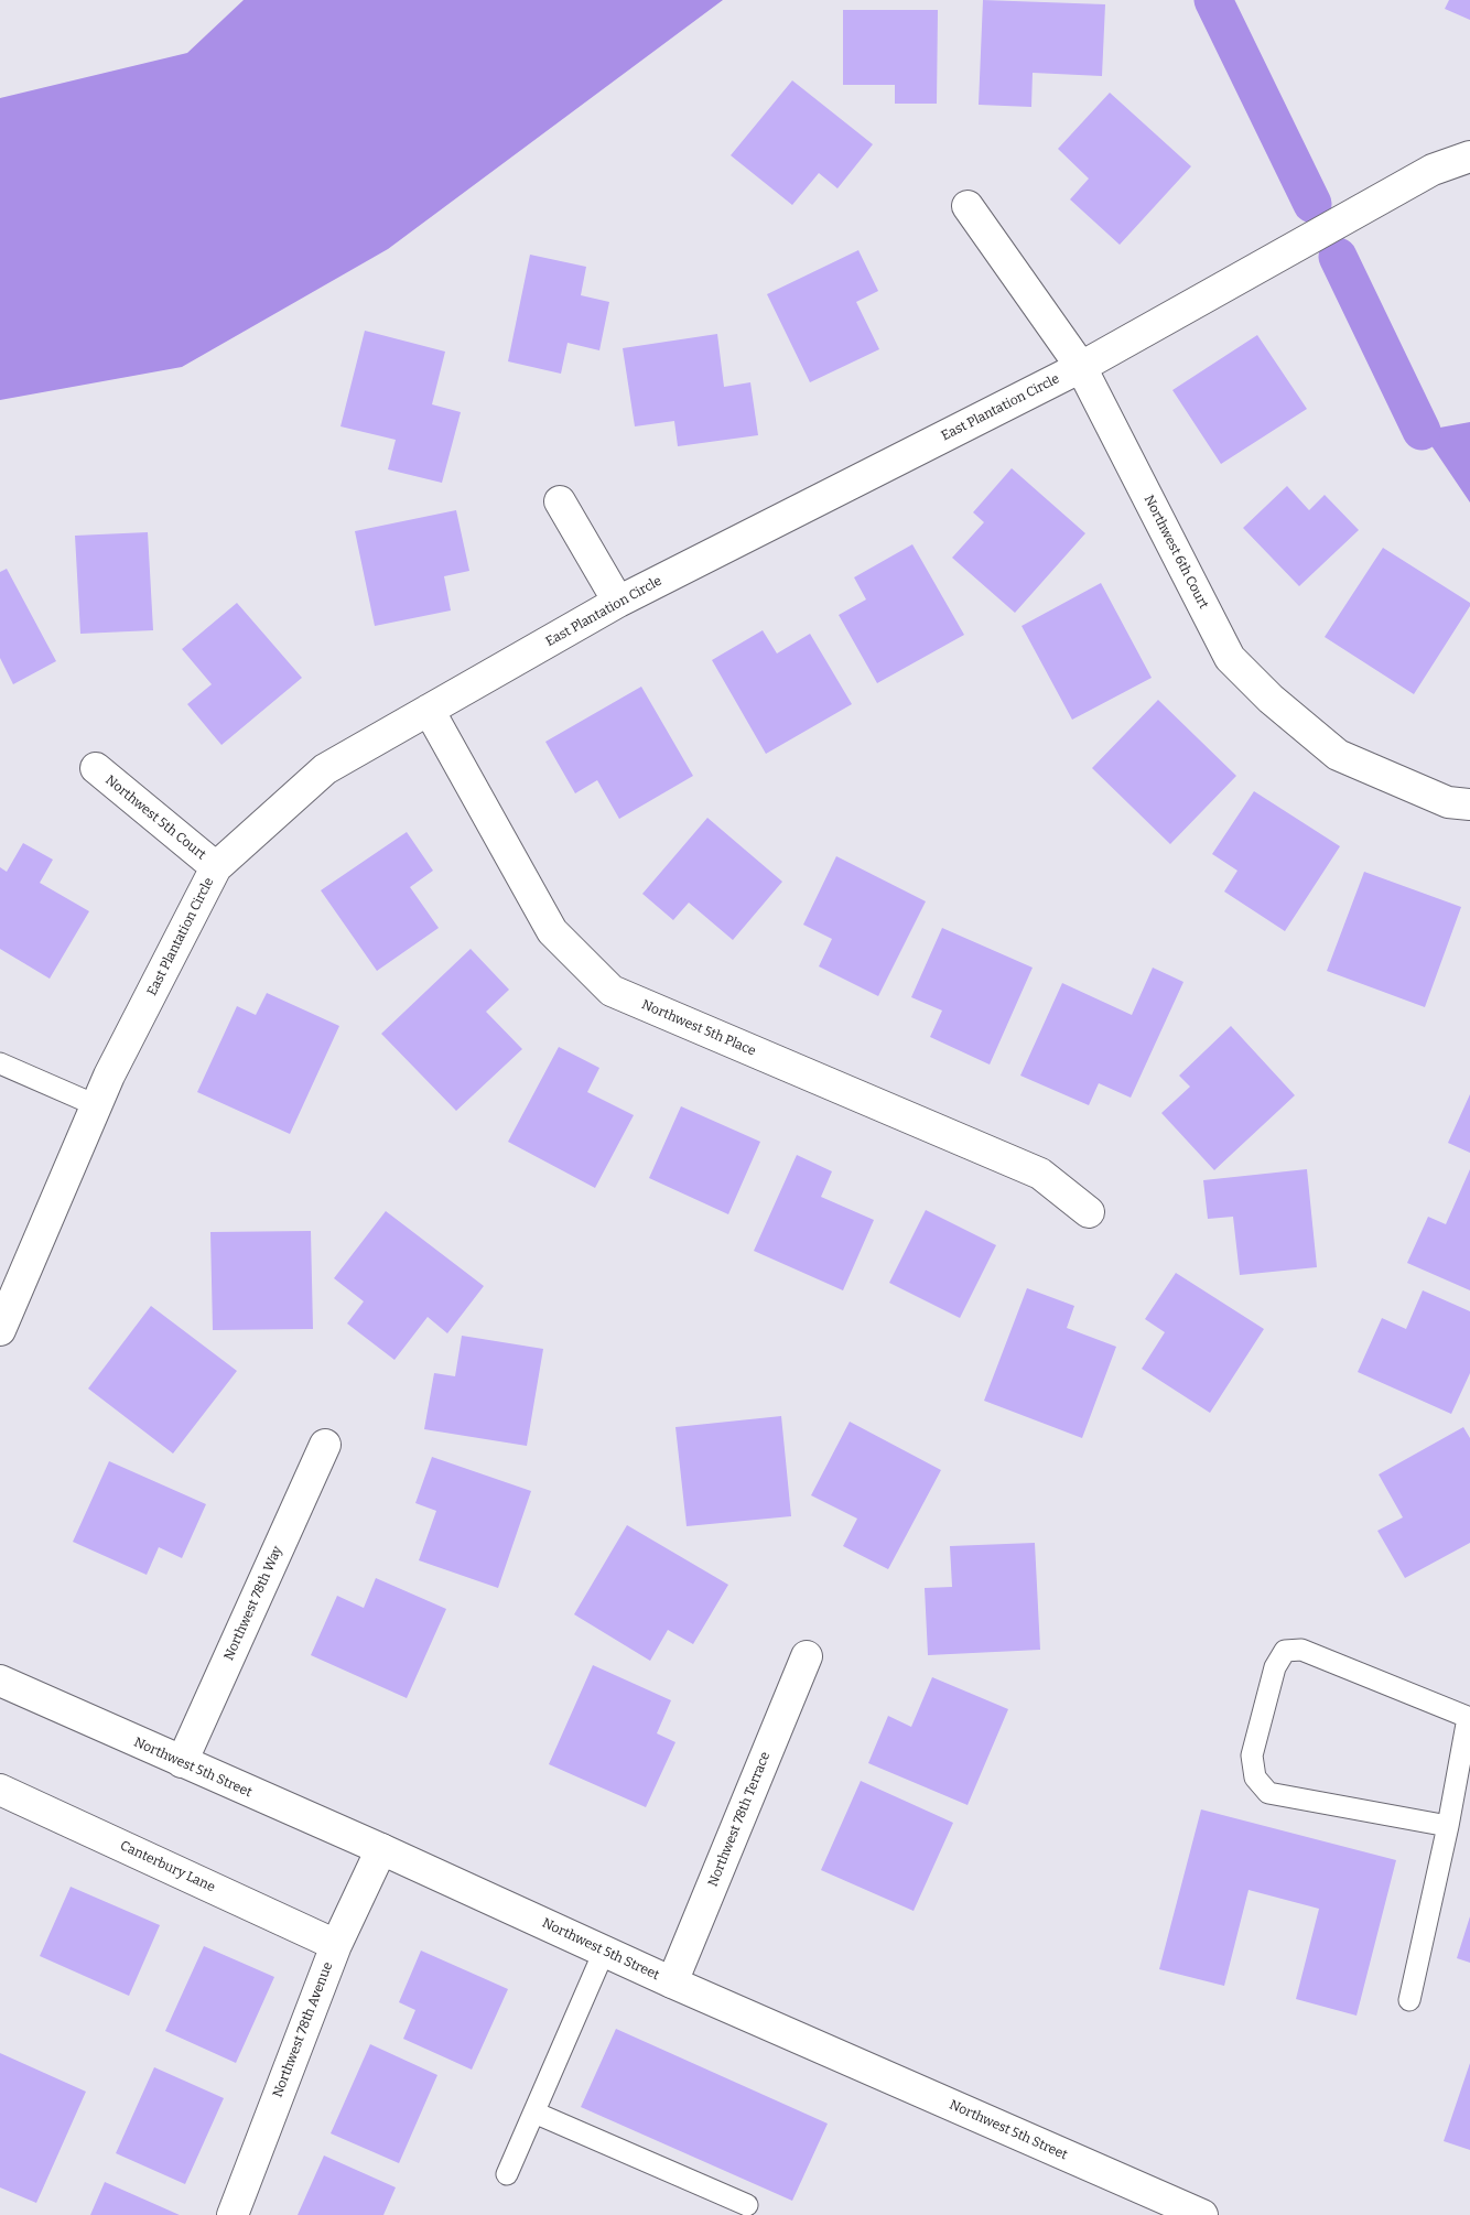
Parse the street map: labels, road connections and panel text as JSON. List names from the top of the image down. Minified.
{"streets":{"street":["East Plantation Circle","Northwest 6th Court","Northwest 5th Court","Northwest 5th Place","Northwest 78th Way","Northwest 5th Street","Northwest 78th Terrace","Canterbury Lane","Northwest 78th Avenue"]},"crossings":[["East Plantation Circle","Northwest 6th Court"],["East Plantation Circle","Northwest 5th Court"],["East Plantation Circle","Northwest 5th Place"],["Northwest 78th Way","Northwest 5th Street"],["Northwest 5th Street","Northwest 78th Terrace"],["Northwest 5th Street","Northwest 78th Avenue"],["Canterbury Lane","Northwest 78th Avenue"]]}
